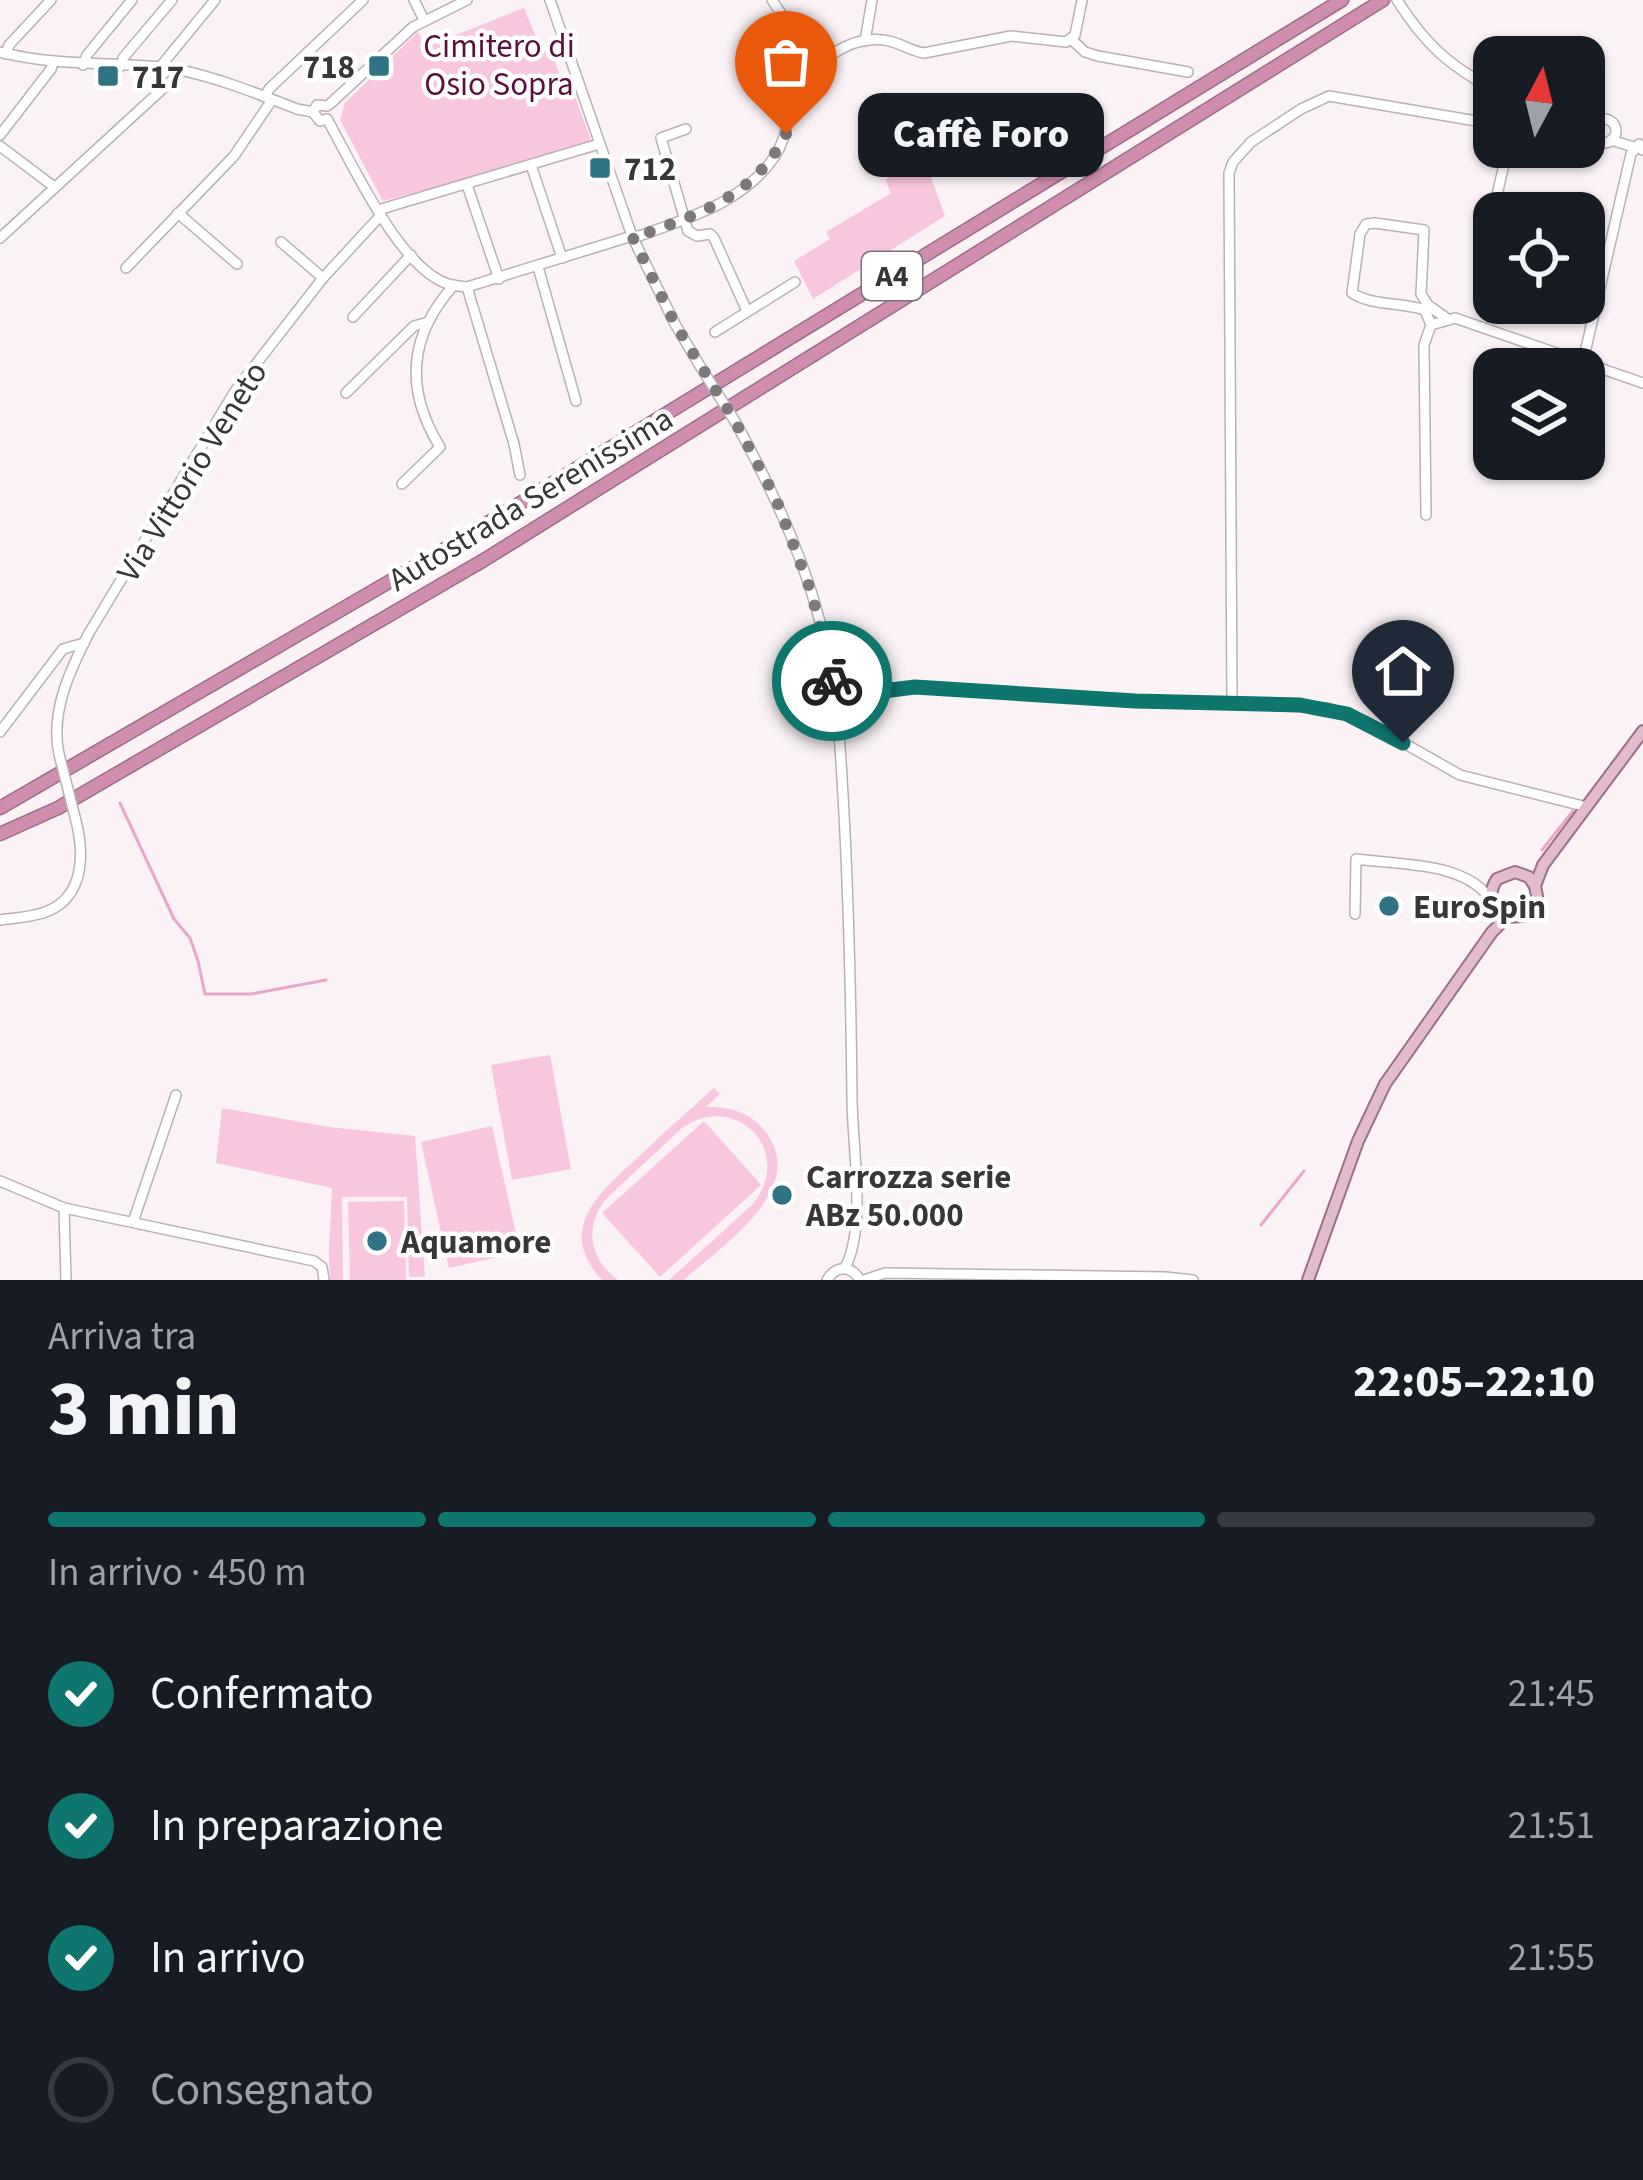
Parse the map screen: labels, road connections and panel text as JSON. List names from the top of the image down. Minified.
{"streets":{"highway":["A4","Autostrada Serenissima"],"street":["Via Vittorio Veneto"]},"parks":["Cimitero di Osio Sopra"],"places":{"transit":["718","717","712"],"other":["Caffè Foro","EuroSpin","Carrozza serie ABz 50.000","Aquamore"]},"north":"top","page":{"bubble":"Caffè Foro","heading":["3 min","Arriva tra","22:05–22:10"],"bar":"In arrivo · 450 m","list":[["Confermato","21:45"],["In preparazione","21:51"],["In arrivo","21:55"],"Consegnato"]}}
